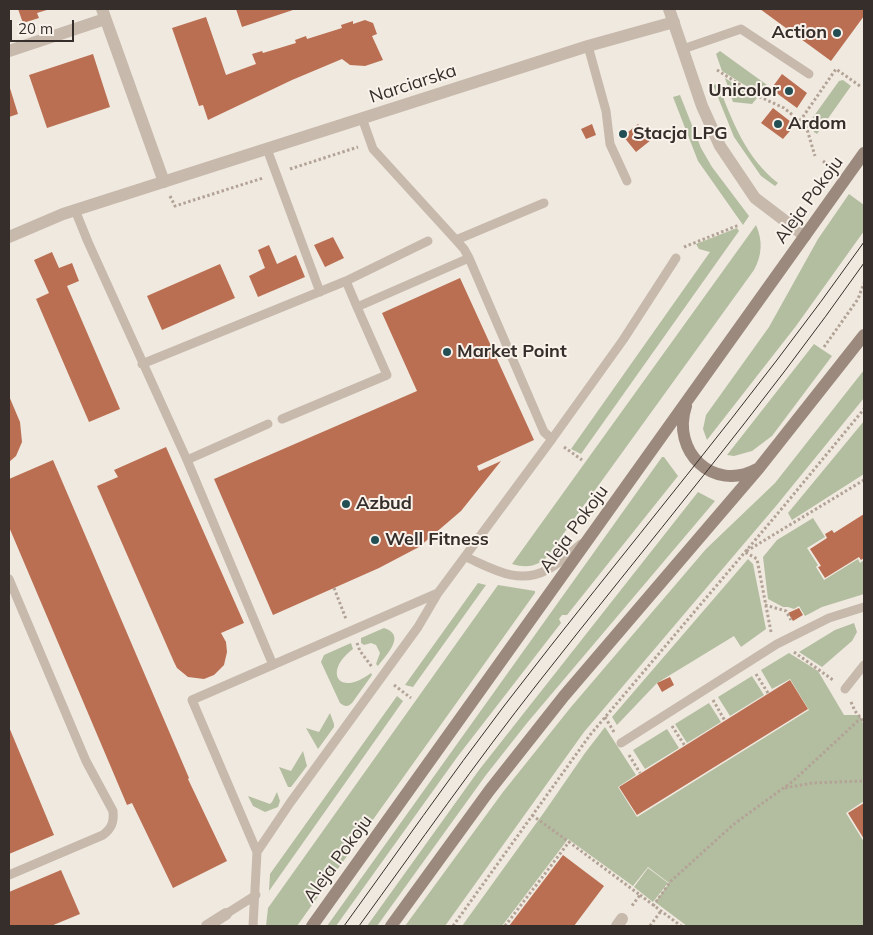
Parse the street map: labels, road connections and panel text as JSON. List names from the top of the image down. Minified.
{"streets":{"main road":["Aleja Pokoju"],"street":["Narciarska"]},"places":["Action","Unicolor","Ardom","Stacja LPG","Market Point","Azbud","Well Fitness"],"scale_bar":"20 m"}
